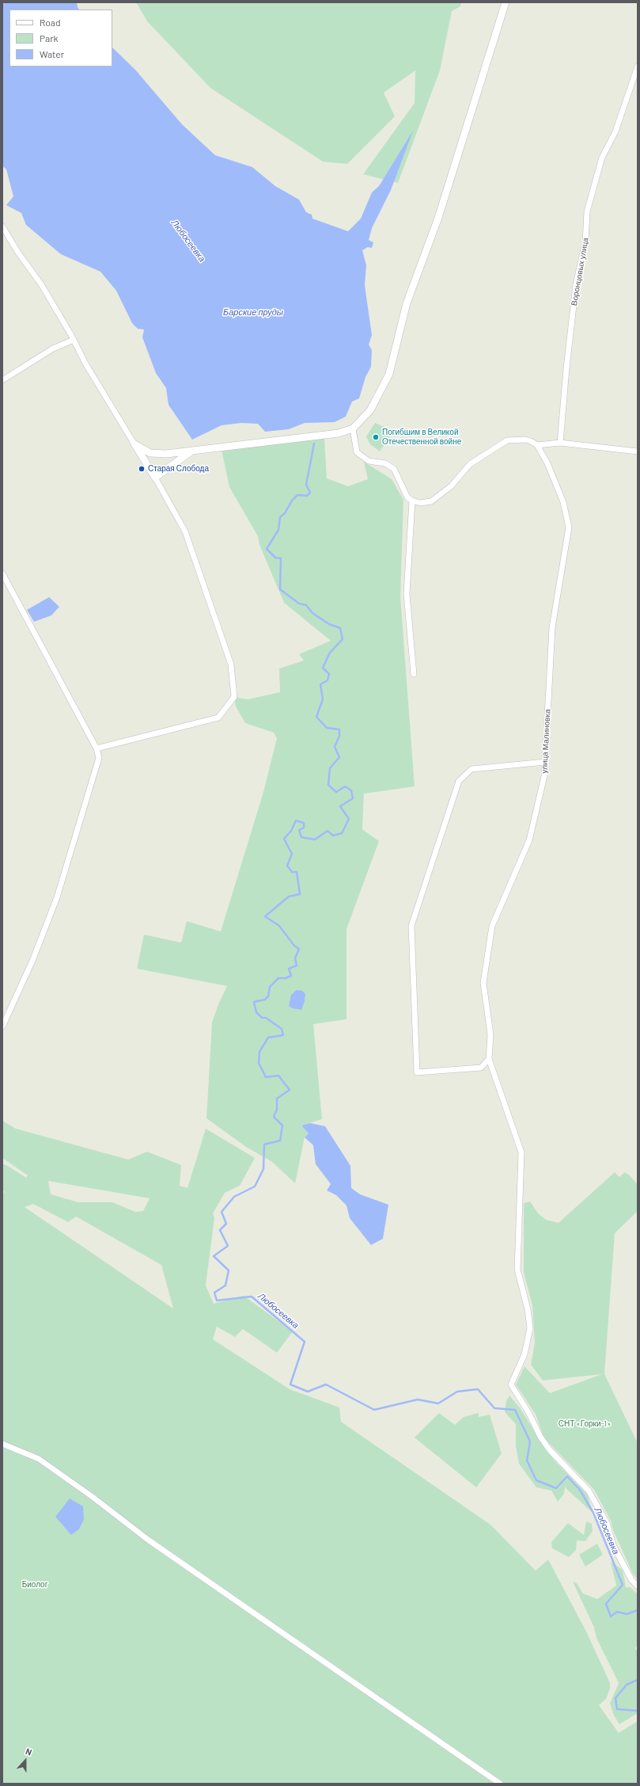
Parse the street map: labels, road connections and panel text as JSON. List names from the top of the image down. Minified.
{"streets":{"street":["Воронцовых улица","улица Малиновка"]},"water":["Любосеевка","Барские пруды"],"parks":["СНТ «Горки-1»","Биолог"],"places":["Погибшим в Великой Отечественной войне","Старая Слобода"],"legend":["Road","Park","Water"],"north":"top"}
